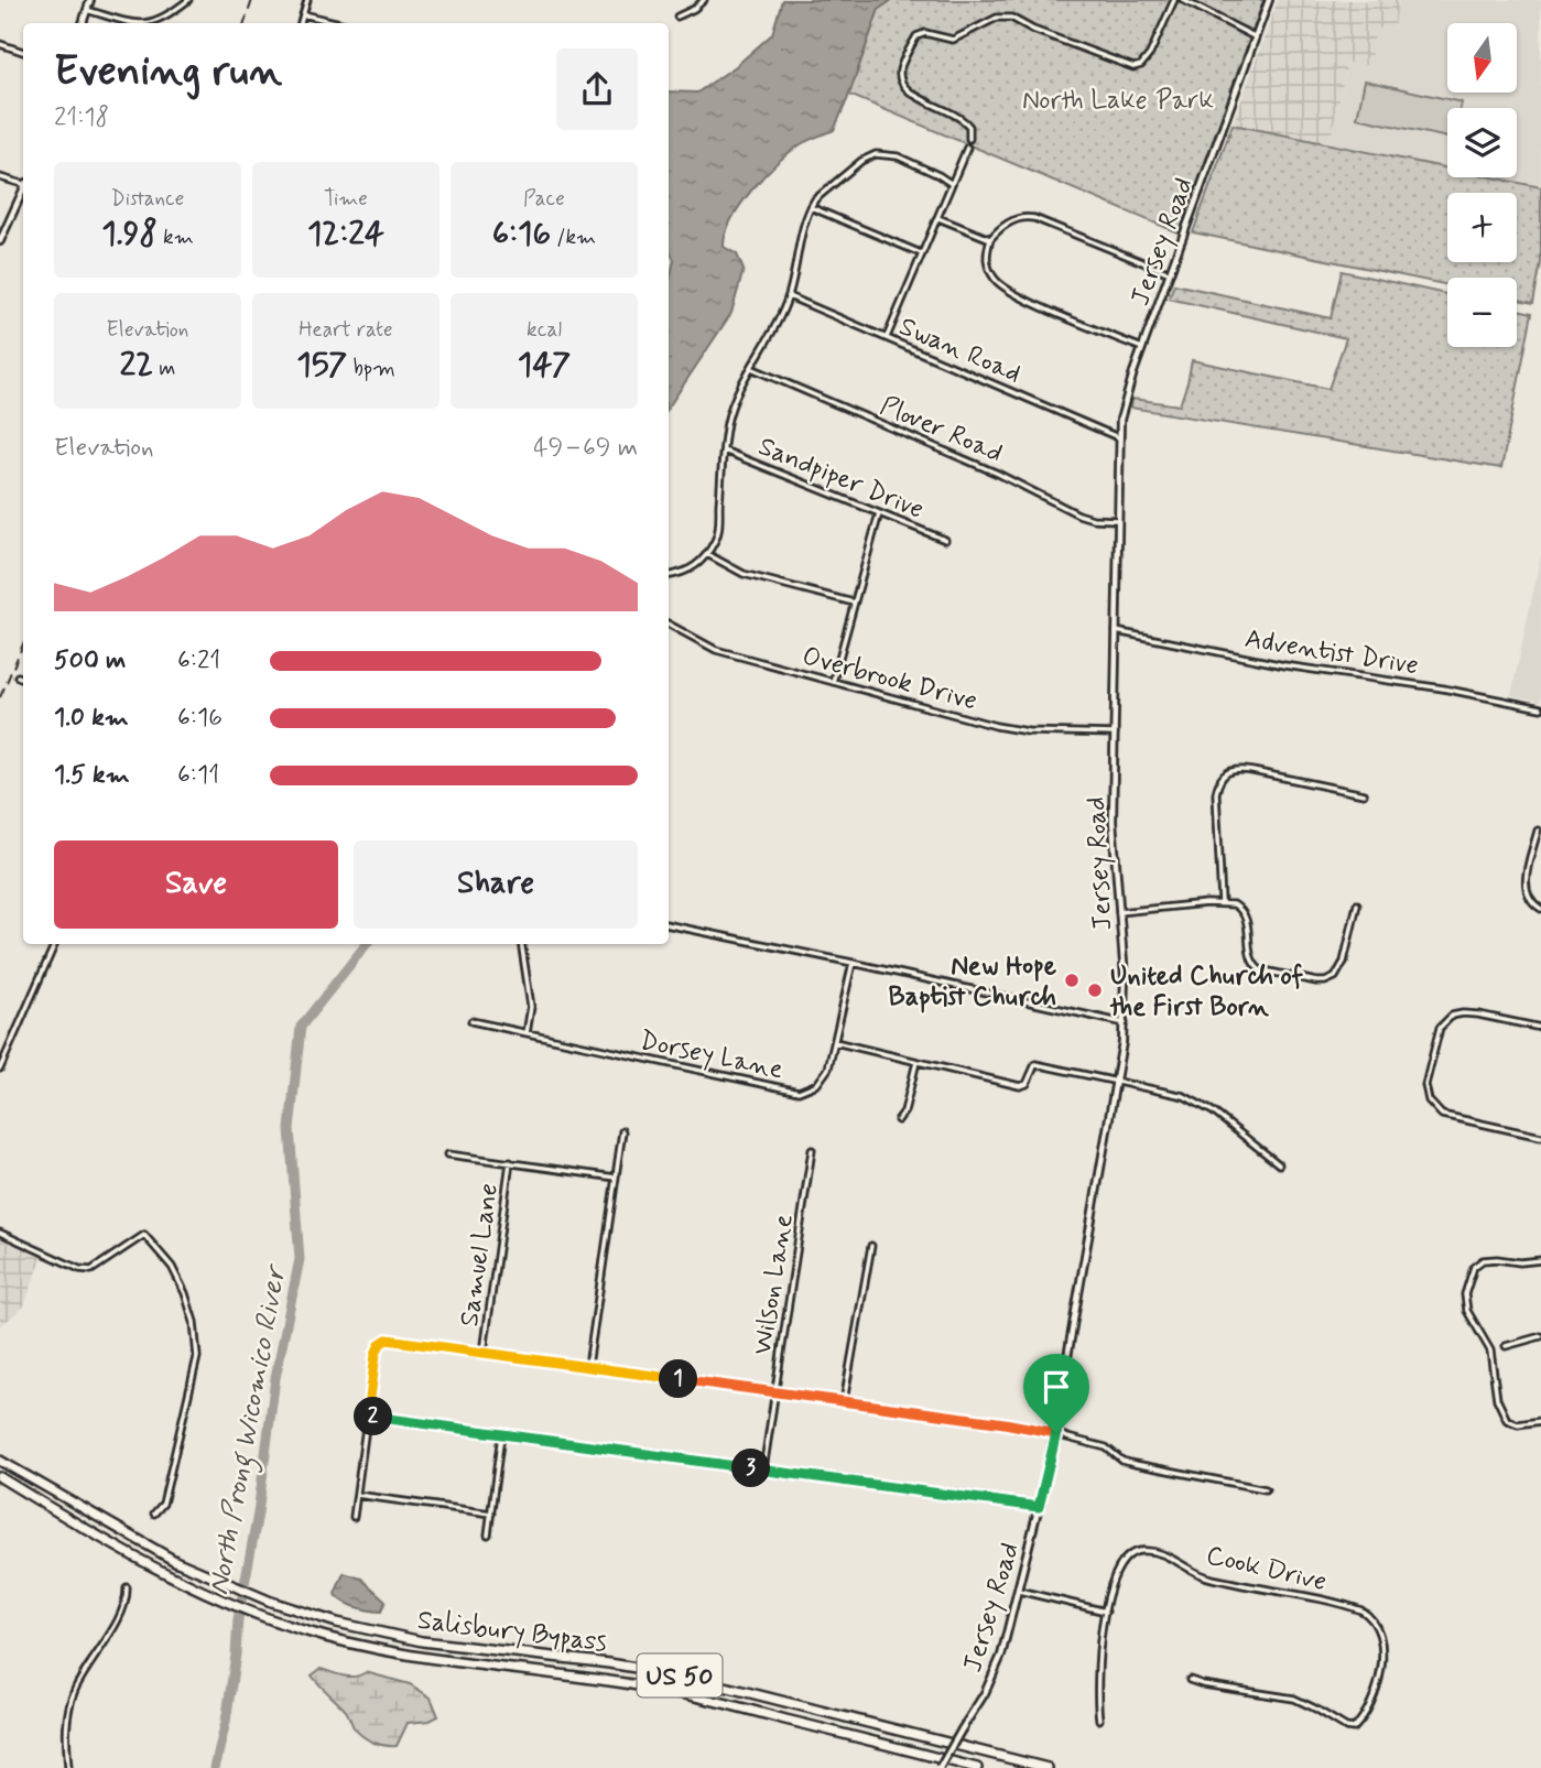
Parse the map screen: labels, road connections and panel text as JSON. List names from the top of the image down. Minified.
{"streets":{"highway":["Salisbury Bypass","US 50"],"street":["Jersey Road","Swan Road","Plover Road","Sandpiper Drive","Adventist Drive","Overbrook Drive","Dorsey Lane","Samuel Lane","Wilson Lane","Cook Drive"]},"crossings":[["Jersey Road","Swan Road"],["Jersey Road","Plover Road"],["Jersey Road","Adventist Drive"],["Jersey Road","Overbrook Drive"]],"water":["North Prong Wicomico River"],"parks":["North Lake Park"],"places":["New Hope Baptist Church","United Church of the First Born"],"north":"bottom","page":{"map_buttons":["+","−"],"heading":["Evening run","21:18"],"stats":[["Distance","1.98 km"],["Time","12:24"],["Pace","6:16 /km"],["Elevation","22 m"],["Heart rate","157 bpm"],["kcal","147"]],"chart":["Elevation","49–69 m"],"list":[{"name":"500 m","note":"6:21"},{"name":"1.0 km","note":"6:16"},{"name":"1.5 km","note":"6:11"}],"buttons":["Save","Share"],"pins":["1","2","3"]}}
